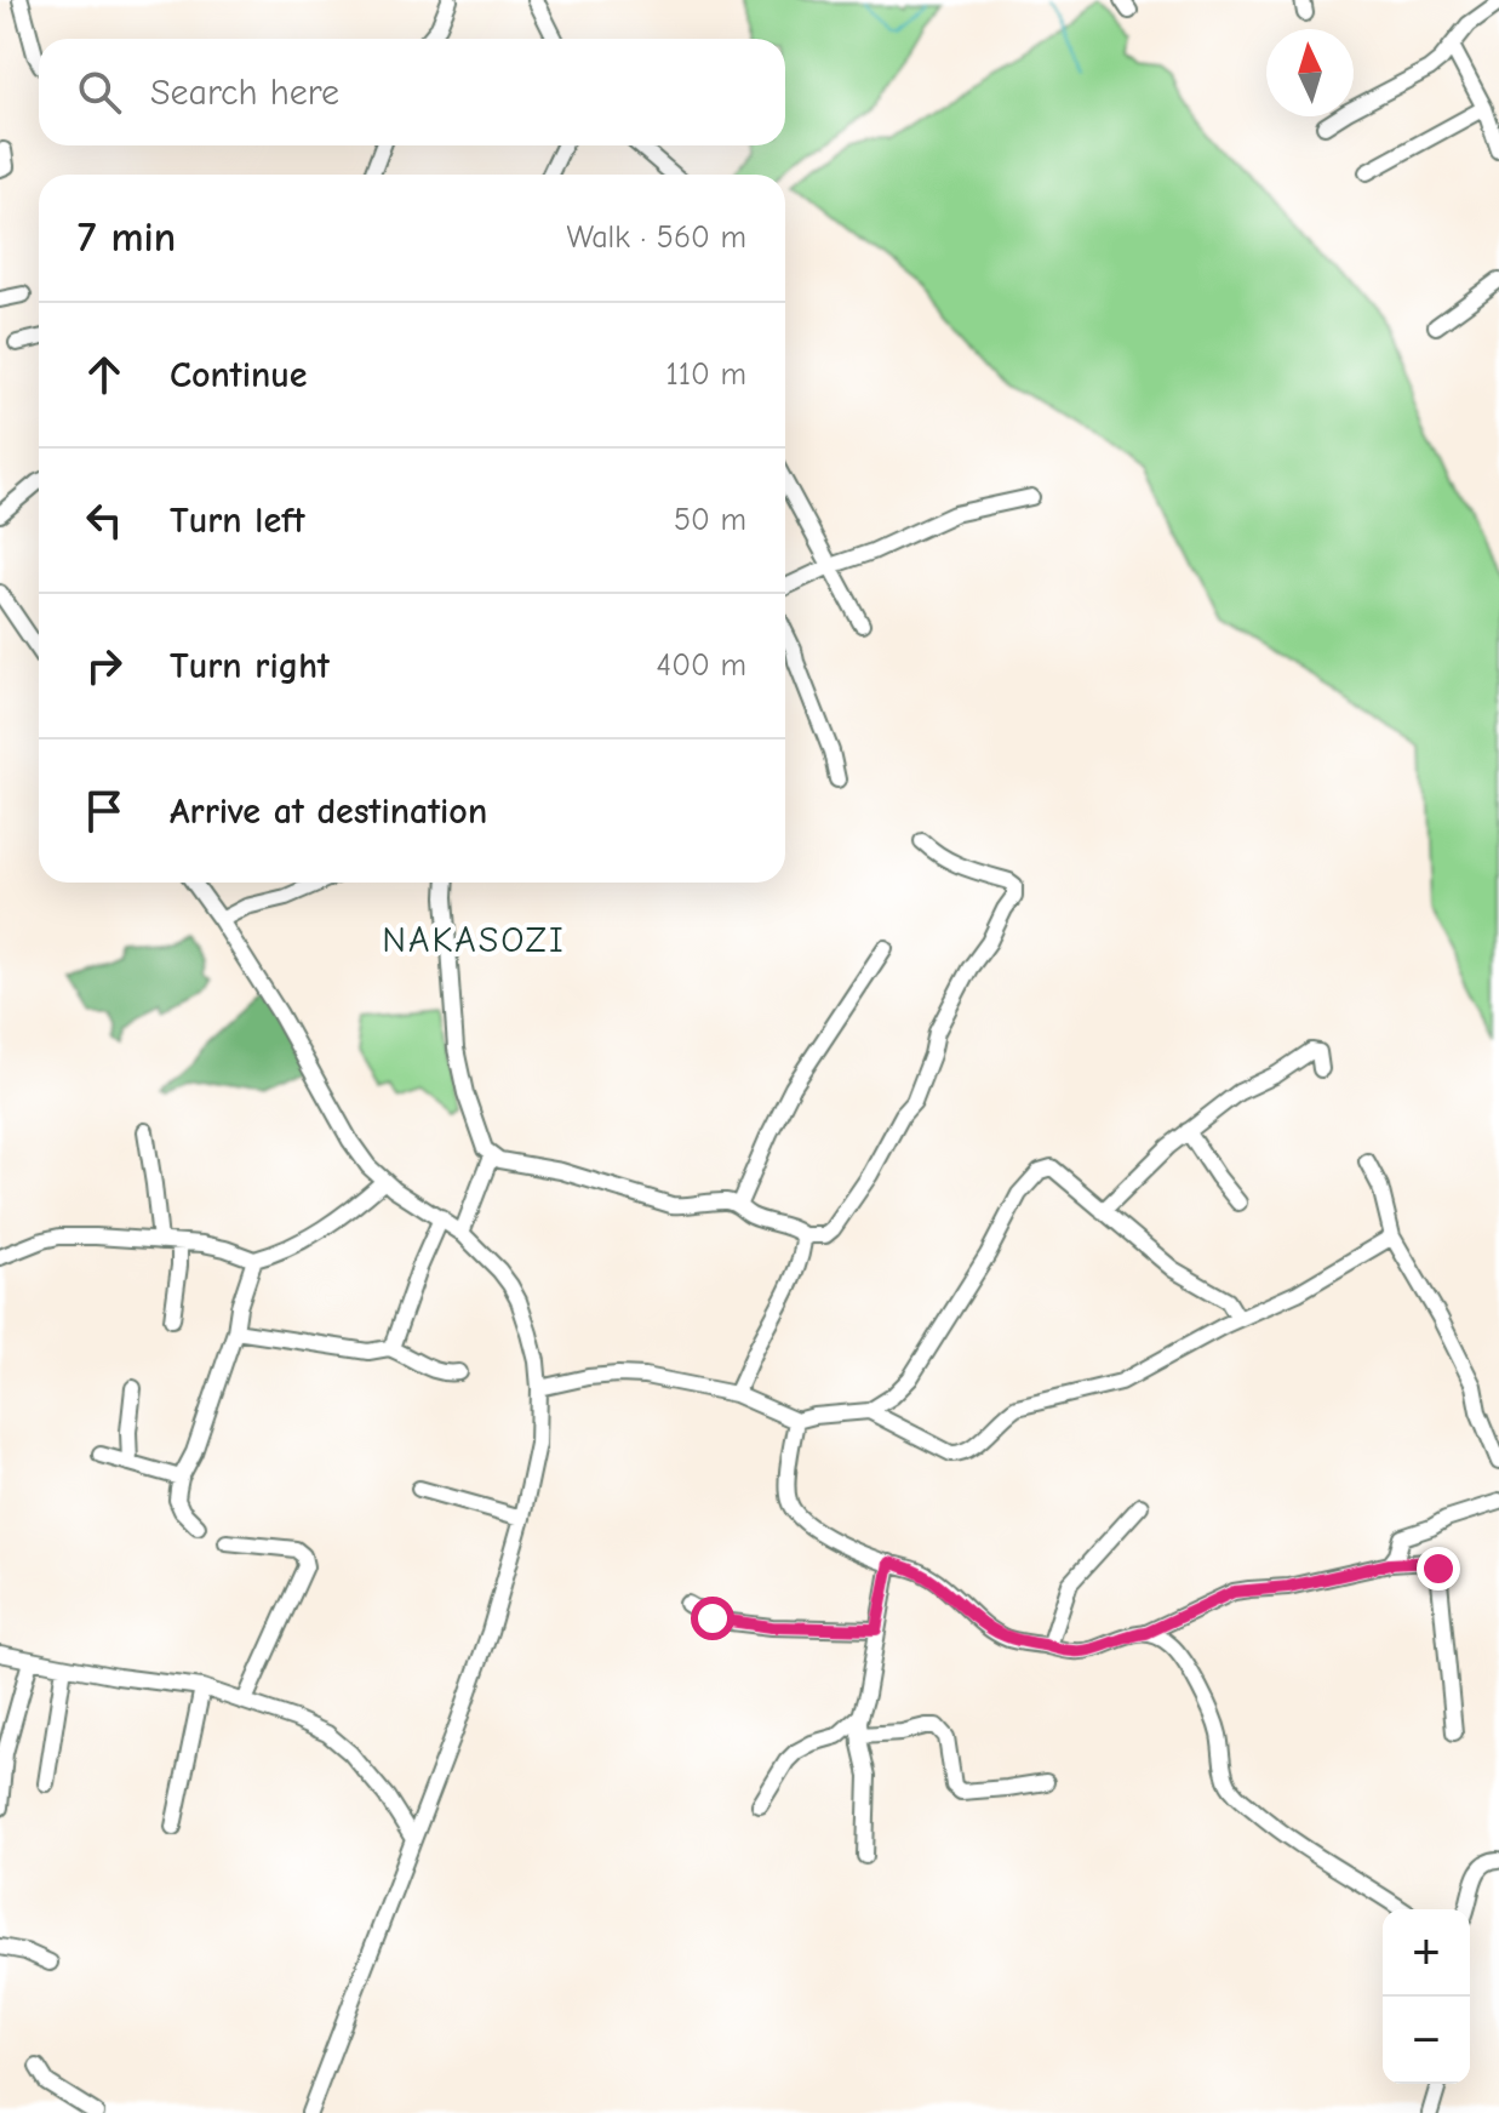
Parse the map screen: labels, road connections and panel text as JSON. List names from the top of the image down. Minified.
{"districts":["NAKASOZI"],"north":"top","page":{"search":"Search here","heading":["7 min","Walk · 560 m"],"list":[["Continue","110 m"],["Turn left","50 m"],["Turn right","400 m"],"Arrive at destination"],"map_buttons":["+","−"]}}
